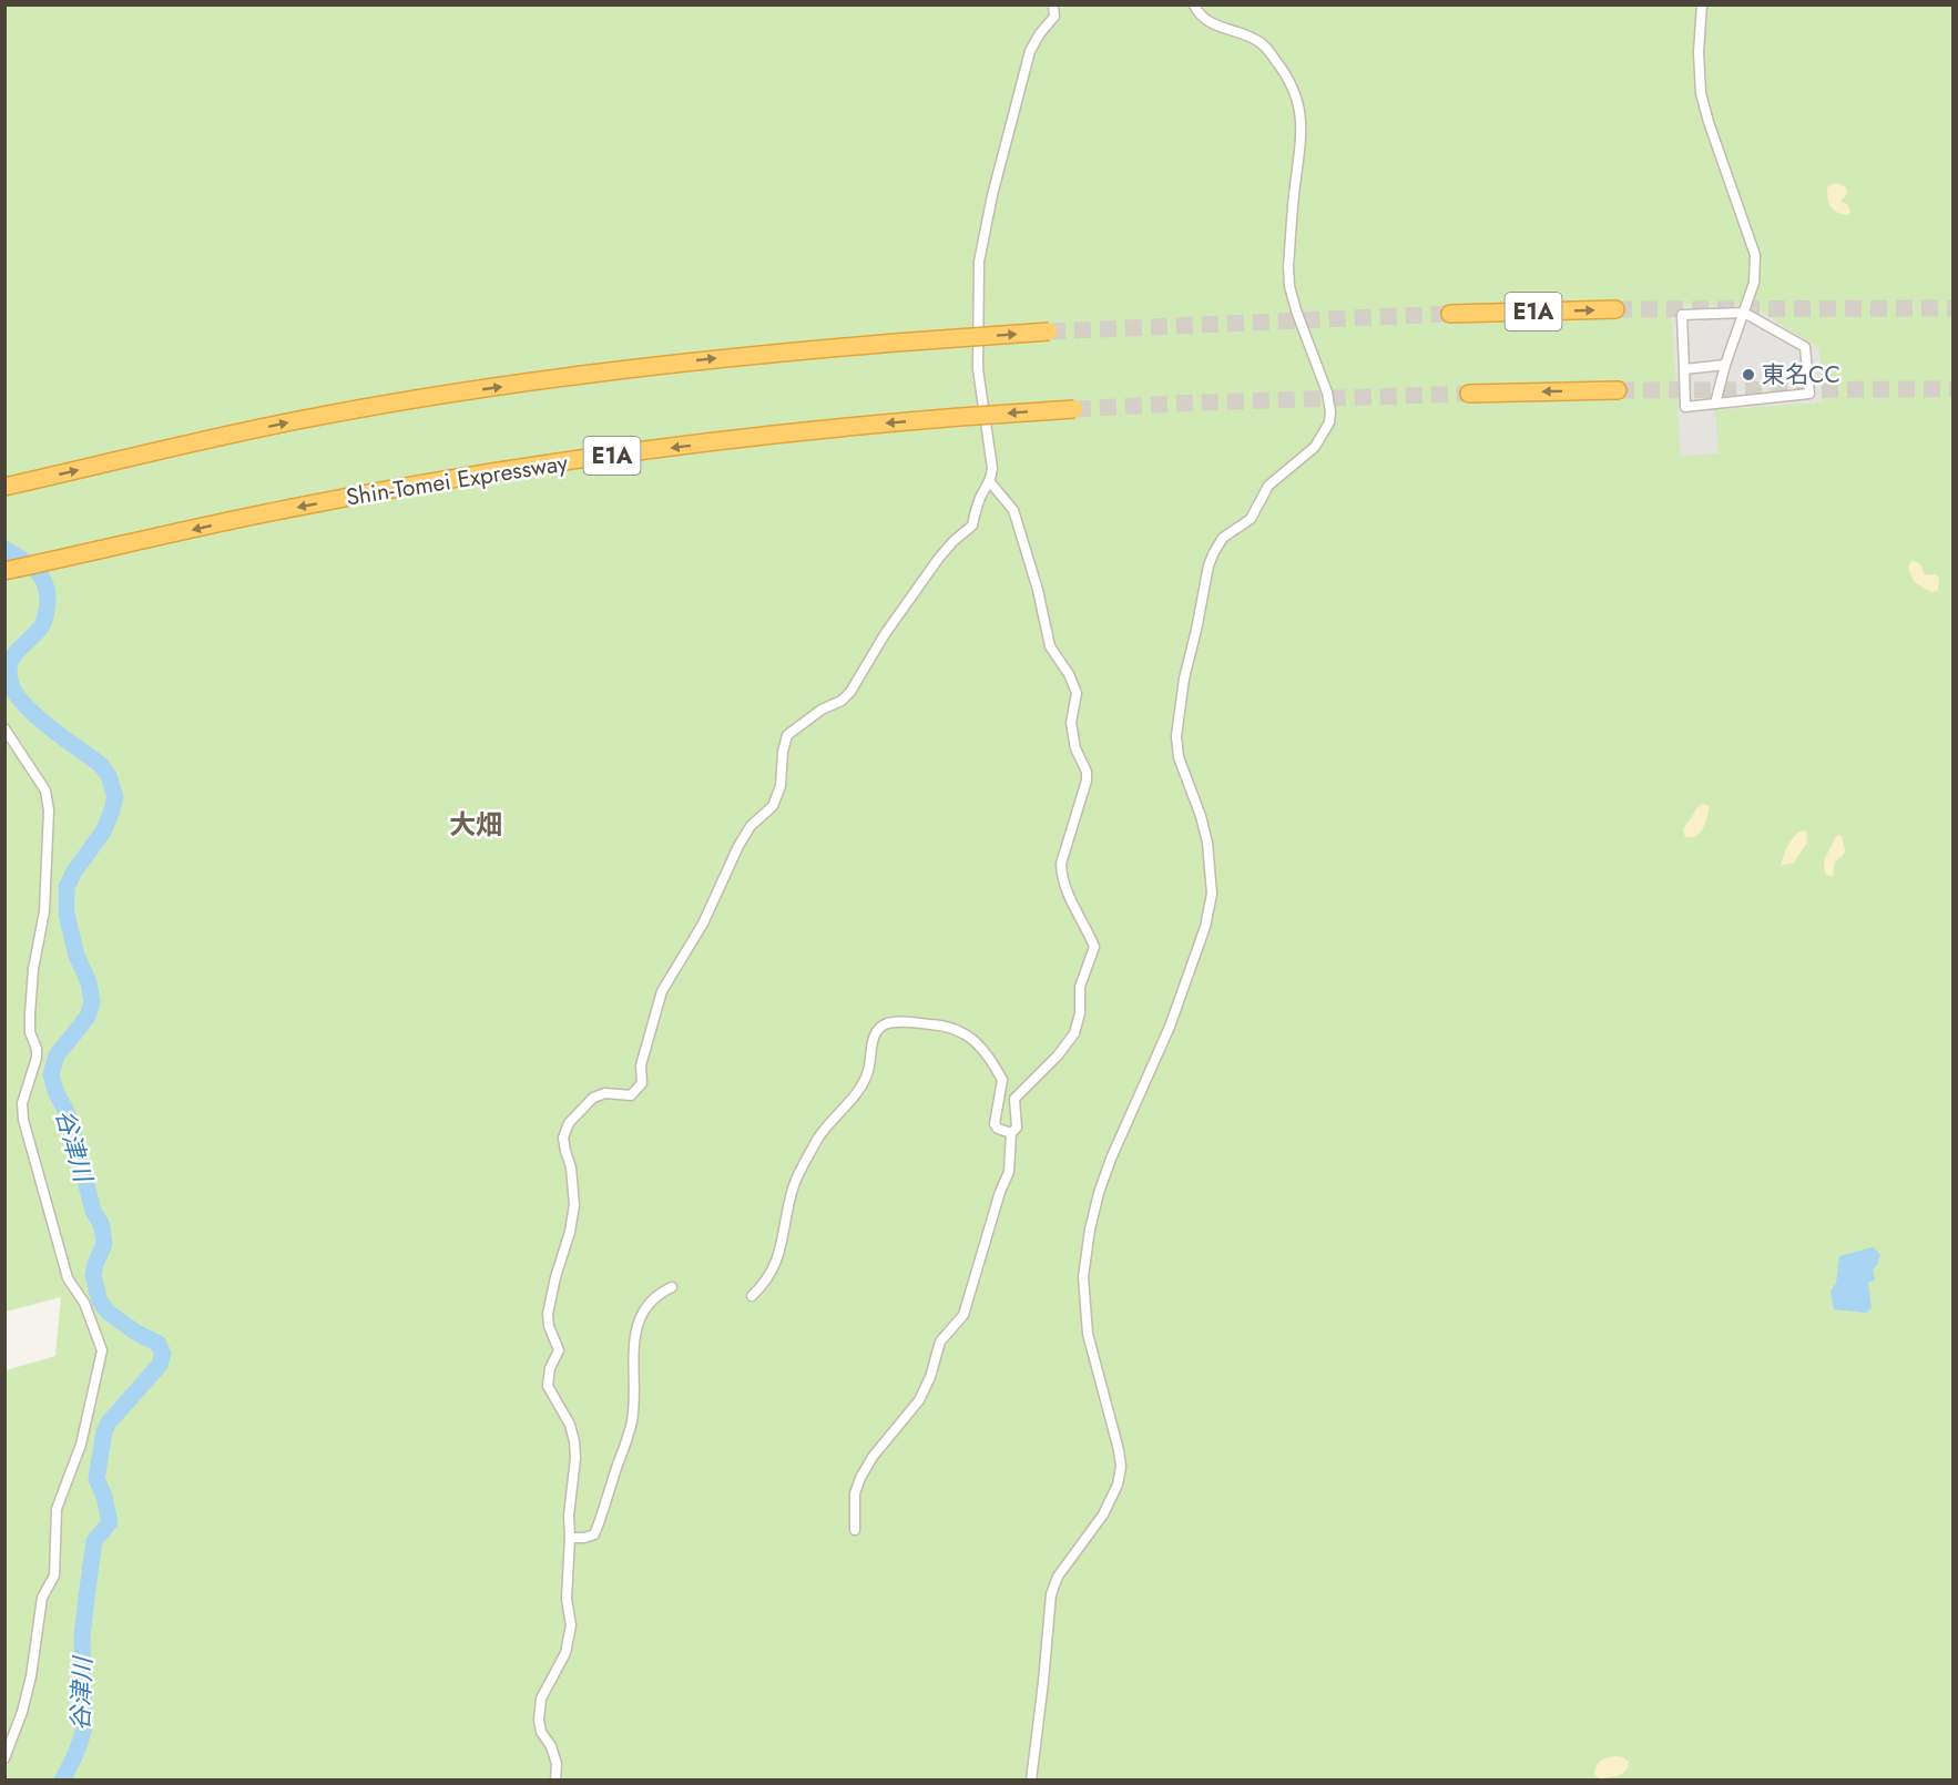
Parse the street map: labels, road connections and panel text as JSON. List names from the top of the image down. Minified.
{"streets":{"highway":["E1A","Shin-Tomei Expressway"]},"districts":["大畑"],"water":["谷津川"],"places":["東名CC"]}
